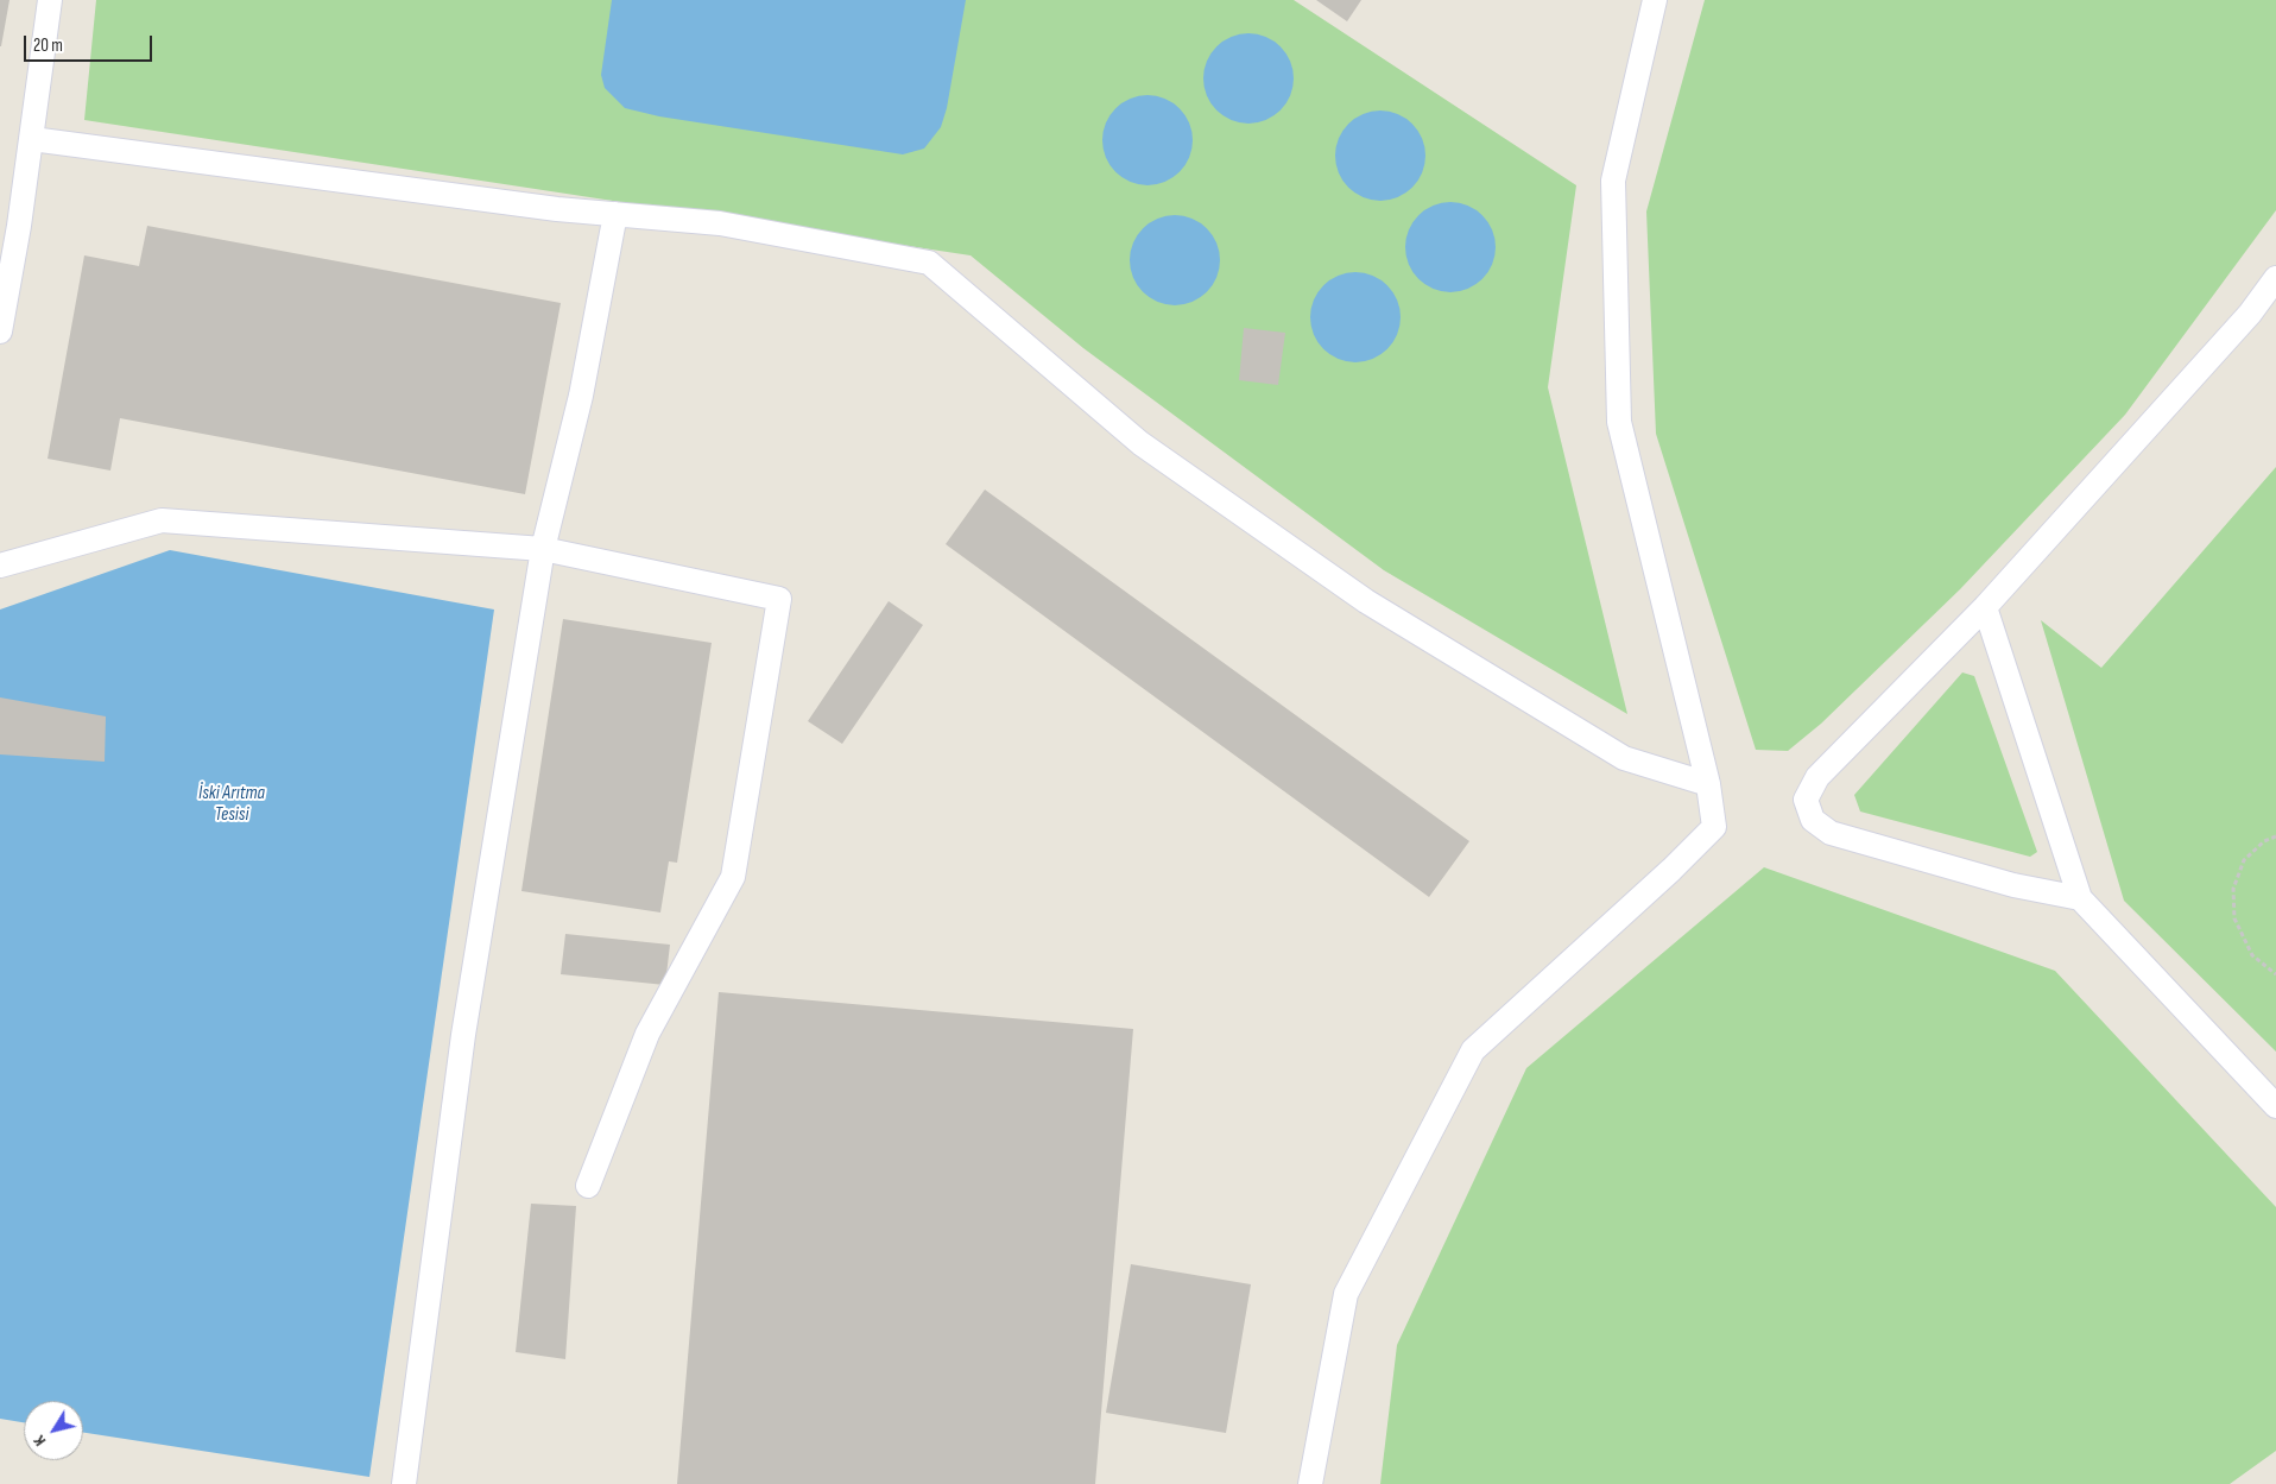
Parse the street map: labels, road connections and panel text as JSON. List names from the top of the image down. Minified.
{"water":["İski Arıtma Tesisi"],"scale_bar":"20 m","north":"bottom left"}
